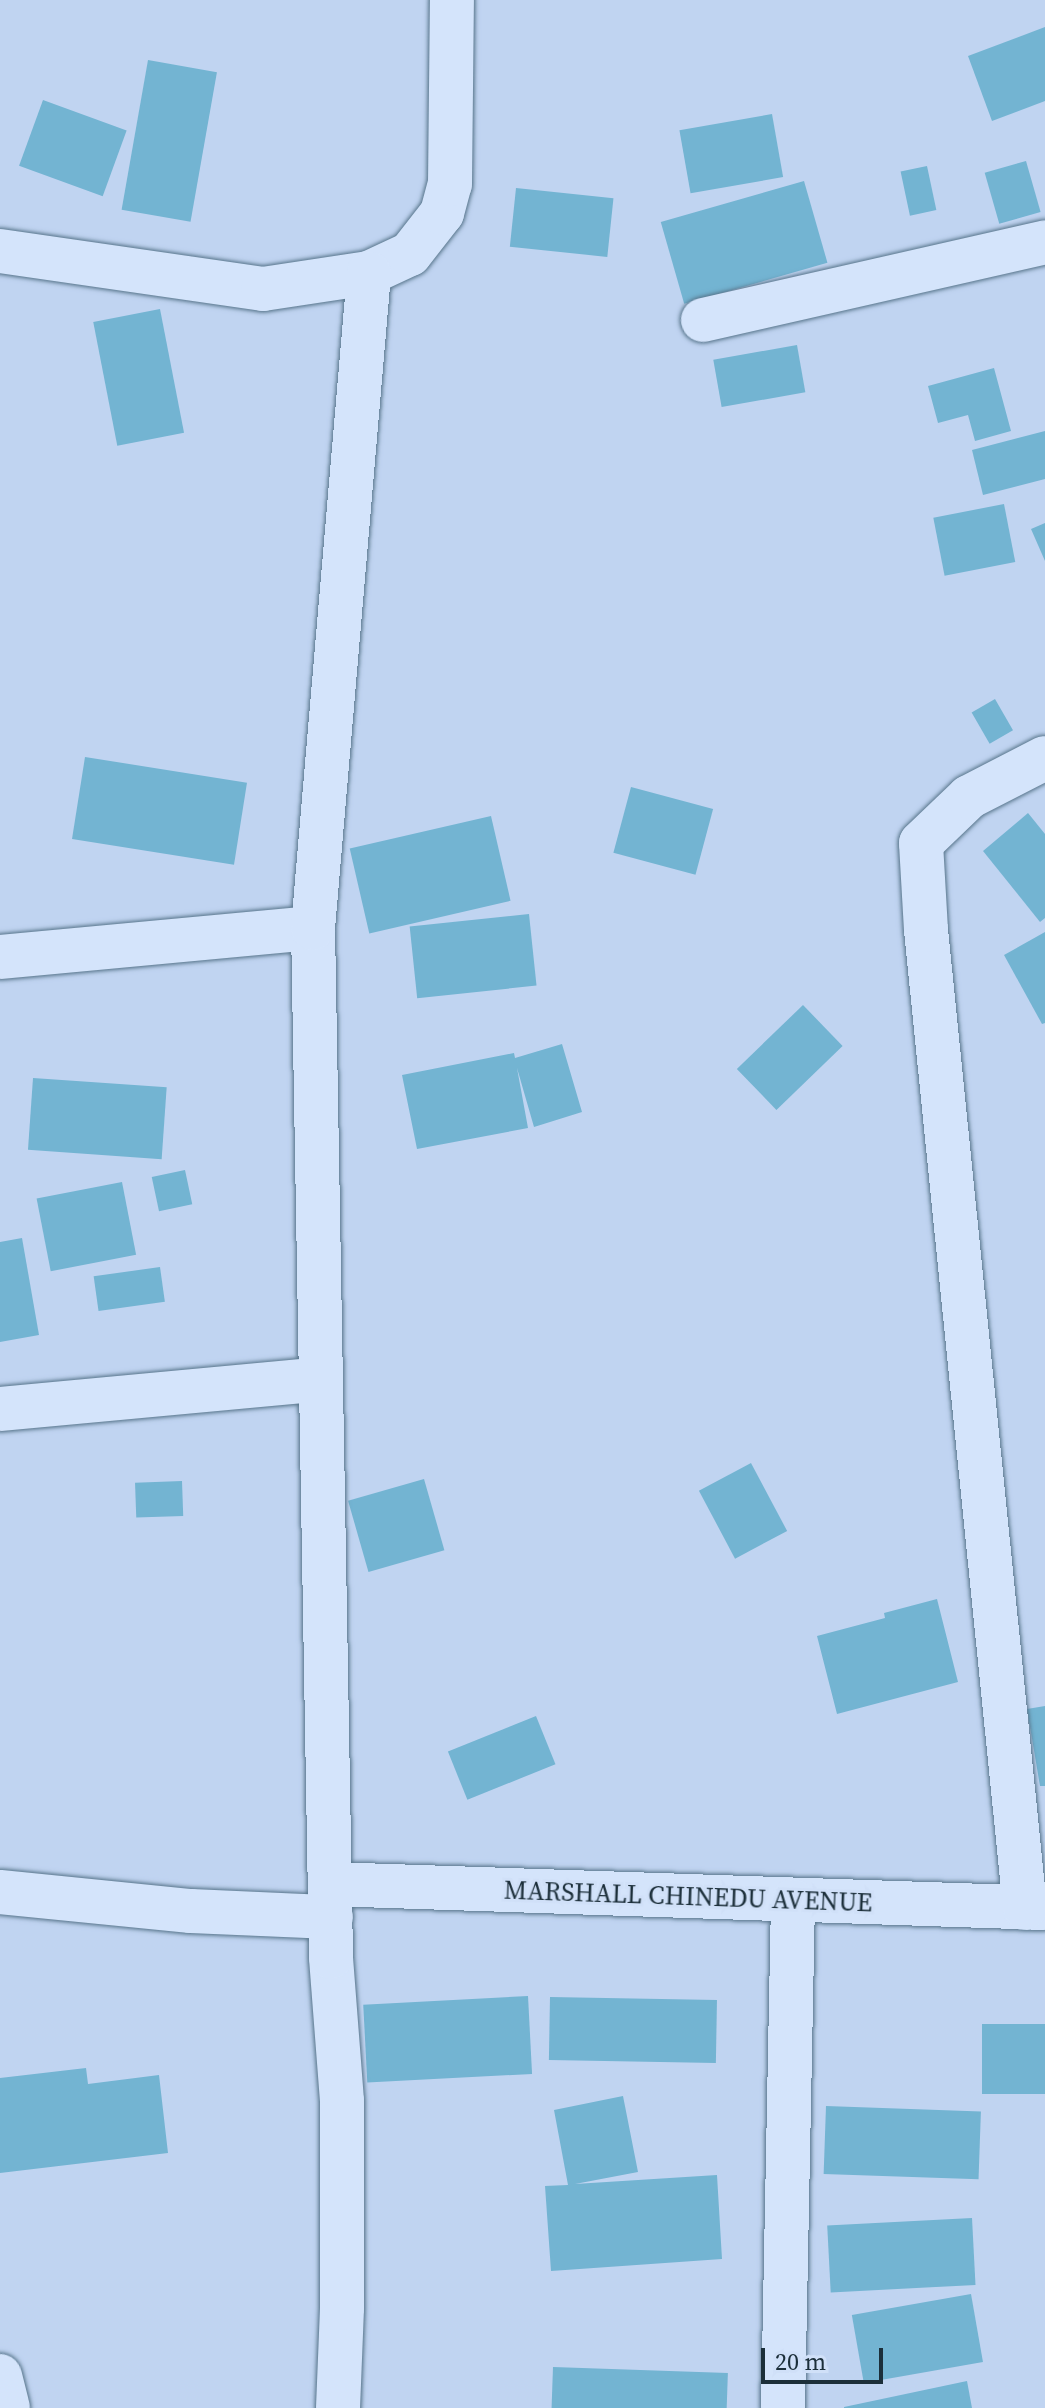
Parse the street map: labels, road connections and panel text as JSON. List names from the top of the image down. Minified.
{"streets":{"street":["MARSHALL CHINEDU AVENUE"]},"scale_bar":"20 m"}
